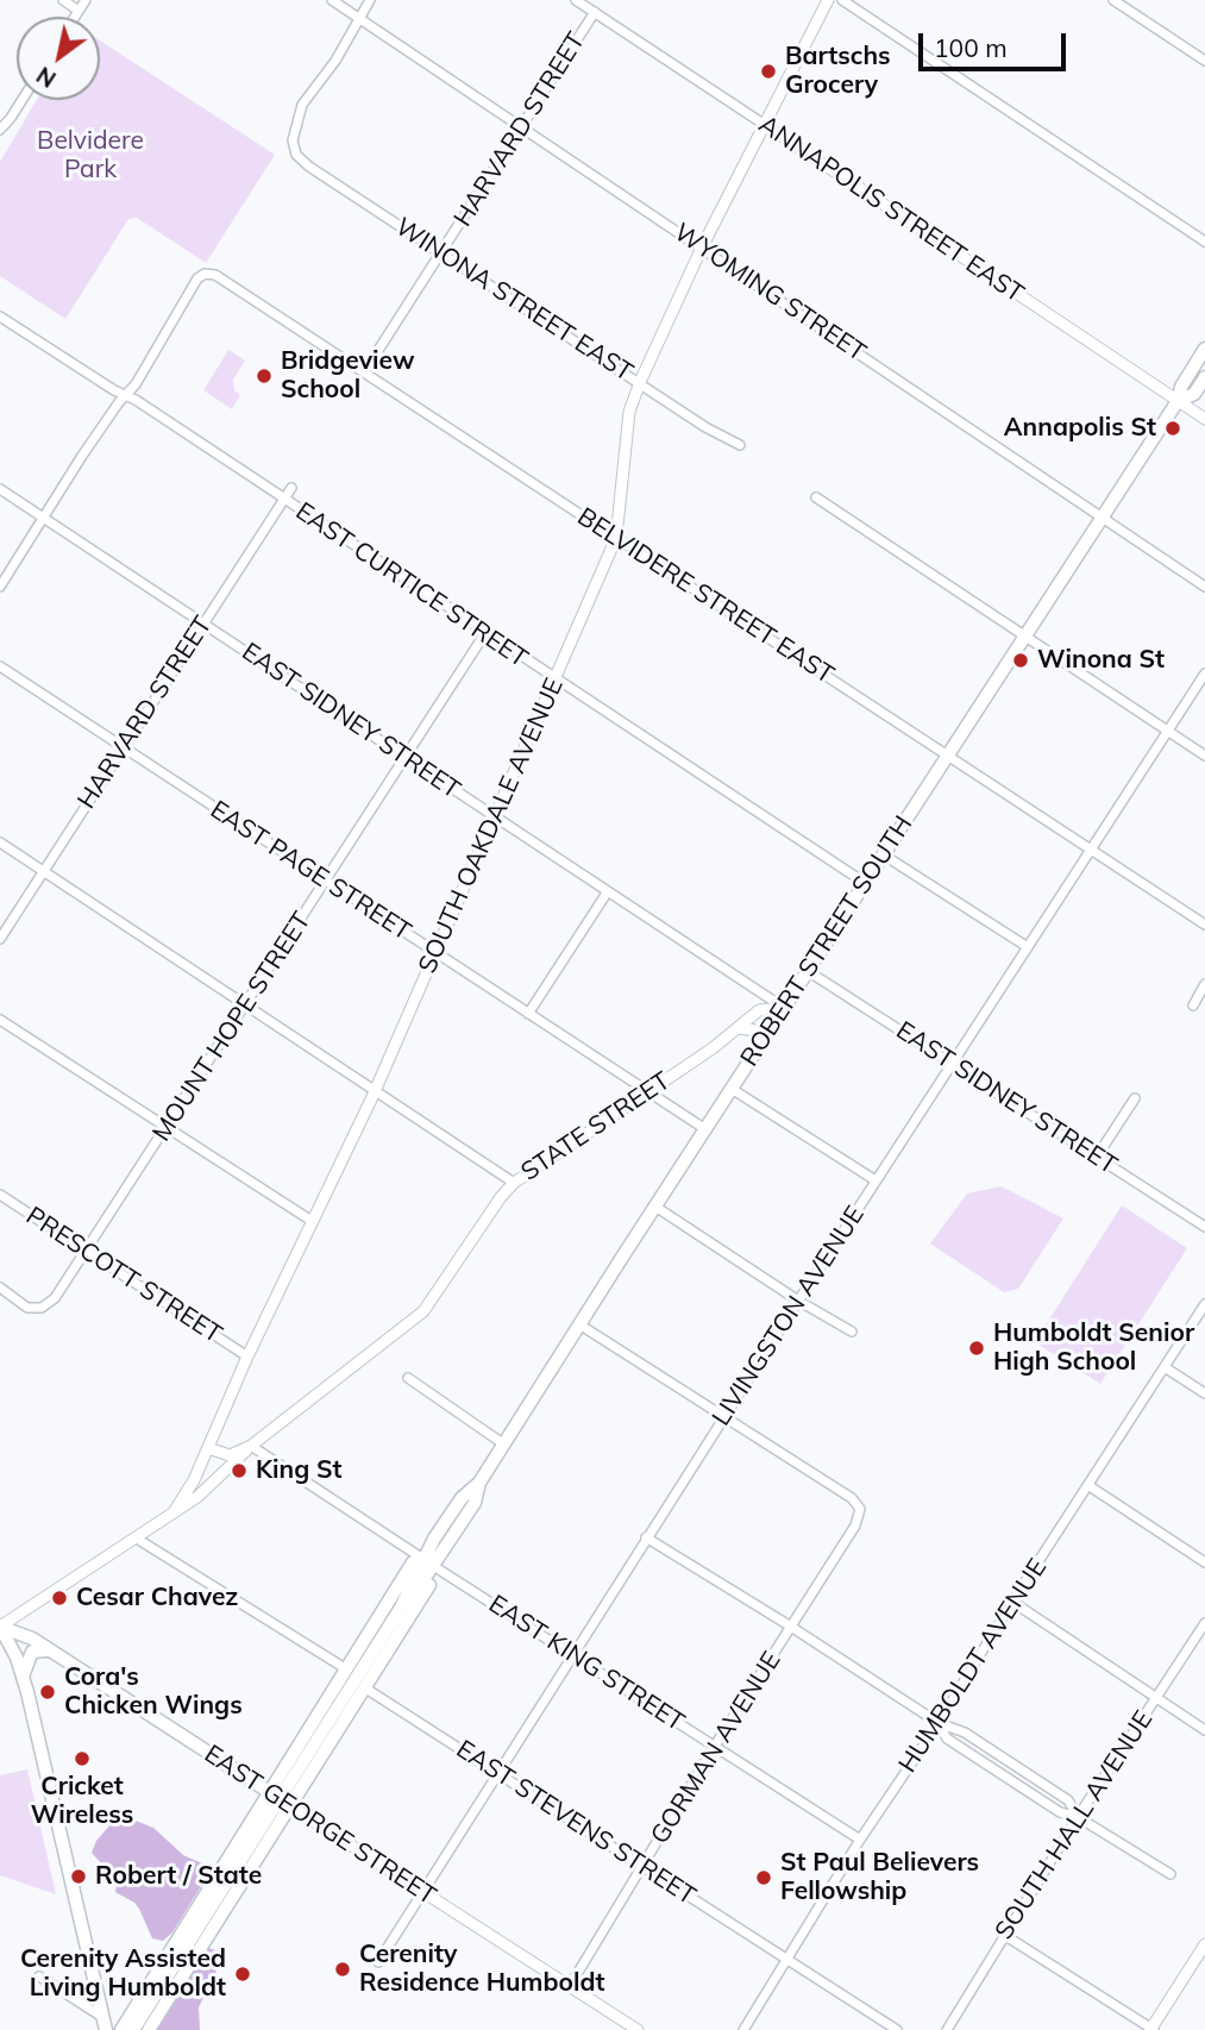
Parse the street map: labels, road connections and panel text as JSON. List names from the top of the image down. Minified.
{"streets":{"main road":["ROBERT STREET SOUTH","EAST GEORGE STREET"],"street":["HARVARD STREET","ANNAPOLIS STREET EAST","WYOMING STREET","WINONA STREET EAST","EAST CURTICE STREET","BELVIDERE STREET EAST","EAST SIDNEY STREET","SOUTH OAKDALE AVENUE","EAST PAGE STREET","MOUNT HOPE STREET","STATE STREET","PRESCOTT STREET","LIVINGSTON AVENUE","EAST KING STREET","HUMBOLDT AVENUE","GORMAN AVENUE","EAST STEVENS STREET","SOUTH HALL AVENUE"]},"crossings":[["HARVARD STREET","ANNAPOLIS STREET EAST"],["HARVARD STREET","WYOMING STREET"],["HARVARD STREET","WINONA STREET EAST"],["HARVARD STREET","EAST CURTICE STREET"],["HARVARD STREET","BELVIDERE STREET EAST"],["HARVARD STREET","EAST SIDNEY STREET"],["HARVARD STREET","EAST PAGE STREET"],["ANNAPOLIS STREET EAST","SOUTH OAKDALE AVENUE"],["ANNAPOLIS STREET EAST","ROBERT STREET SOUTH"],["WYOMING STREET","WINONA STREET EAST"],["WYOMING STREET","SOUTH OAKDALE AVENUE"],["WYOMING STREET","ROBERT STREET SOUTH"],["WINONA STREET EAST","SOUTH OAKDALE AVENUE"],["EAST CURTICE STREET","BELVIDERE STREET EAST"],["EAST CURTICE STREET","SOUTH OAKDALE AVENUE"],["EAST CURTICE STREET","ROBERT STREET SOUTH"],["EAST CURTICE STREET","MOUNT HOPE STREET"],["BELVIDERE STREET EAST","SOUTH OAKDALE AVENUE"],["BELVIDERE STREET EAST","ROBERT STREET SOUTH"],["BELVIDERE STREET EAST","LIVINGSTON AVENUE"],["EAST SIDNEY STREET","SOUTH OAKDALE AVENUE"],["EAST SIDNEY STREET","ROBERT STREET SOUTH"],["EAST SIDNEY STREET","MOUNT HOPE STREET"],["EAST SIDNEY STREET","STATE STREET"],["EAST SIDNEY STREET","LIVINGSTON AVENUE"],["SOUTH OAKDALE AVENUE","EAST PAGE STREET"],["SOUTH OAKDALE AVENUE","STATE STREET"],["SOUTH OAKDALE AVENUE","PRESCOTT STREET"],["EAST PAGE STREET","ROBERT STREET SOUTH"],["EAST PAGE STREET","MOUNT HOPE STREET"],["EAST PAGE STREET","STATE STREET"],["ROBERT STREET SOUTH","STATE STREET"],["MOUNT HOPE STREET","PRESCOTT STREET"],["STATE STREET","EAST GEORGE STREET"],["LIVINGSTON AVENUE","EAST KING STREET"],["LIVINGSTON AVENUE","GORMAN AVENUE"],["LIVINGSTON AVENUE","EAST STEVENS STREET"],["LIVINGSTON AVENUE","EAST GEORGE STREET"],["EAST KING STREET","HUMBOLDT AVENUE"],["EAST KING STREET","GORMAN AVENUE"],["HUMBOLDT AVENUE","EAST STEVENS STREET"],["GORMAN AVENUE","EAST STEVENS STREET"],["GORMAN AVENUE","EAST GEORGE STREET"]],"parks":["Belvidere Park"],"places":["Bartschs Grocery","Bridgeview School","Annapolis St","Winona St","Humboldt Senior High School","King St","Cesar Chavez","Cora's Chicken Wings","Cricket Wireless","Robert / State","St Paul Believers Fellowship","Cerenity Residence Humboldt","Cerenity Assisted Living Humboldt"],"scale_bar":"100 m","north":"bottom left"}
